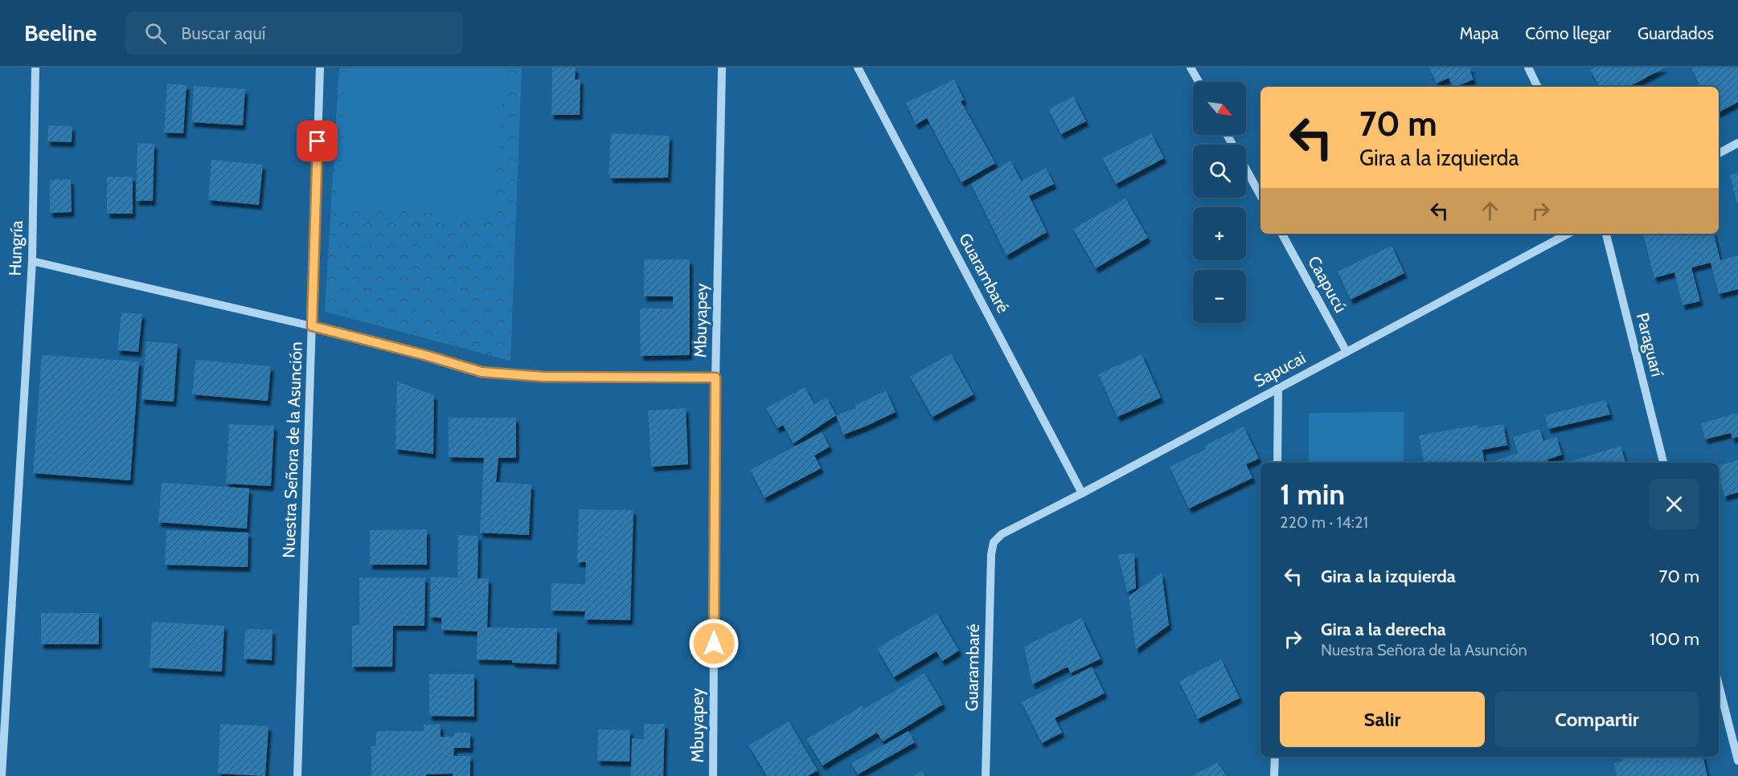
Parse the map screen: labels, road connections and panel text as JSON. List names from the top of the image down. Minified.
{"streets":{"street":["Hungría","Guarambaré","Caapucú","Mbuyapey","Paraguarí","Sapucai","Nuestra Señora de la Asunción"]},"crossings":[["Guarambaré","Sapucai"],["Caapucú","Sapucai"]],"north":"bottom right","page":{"header":"Beeline","search":"Buscar aquí","nav":["Mapa","Cómo llegar","Guardados"],"map_buttons":["+","−"],"turn":["70 m","Gira a la izquierda"],"heading":["1 min","220 m · 14:21"],"list":[{"name":"Gira a la izquierda","value":"70 m"},{"name":"Gira a la derecha","note":"Nuestra Señora de la Asunción","value":"100 m"}],"buttons":["Salir","Compartir"]}}
